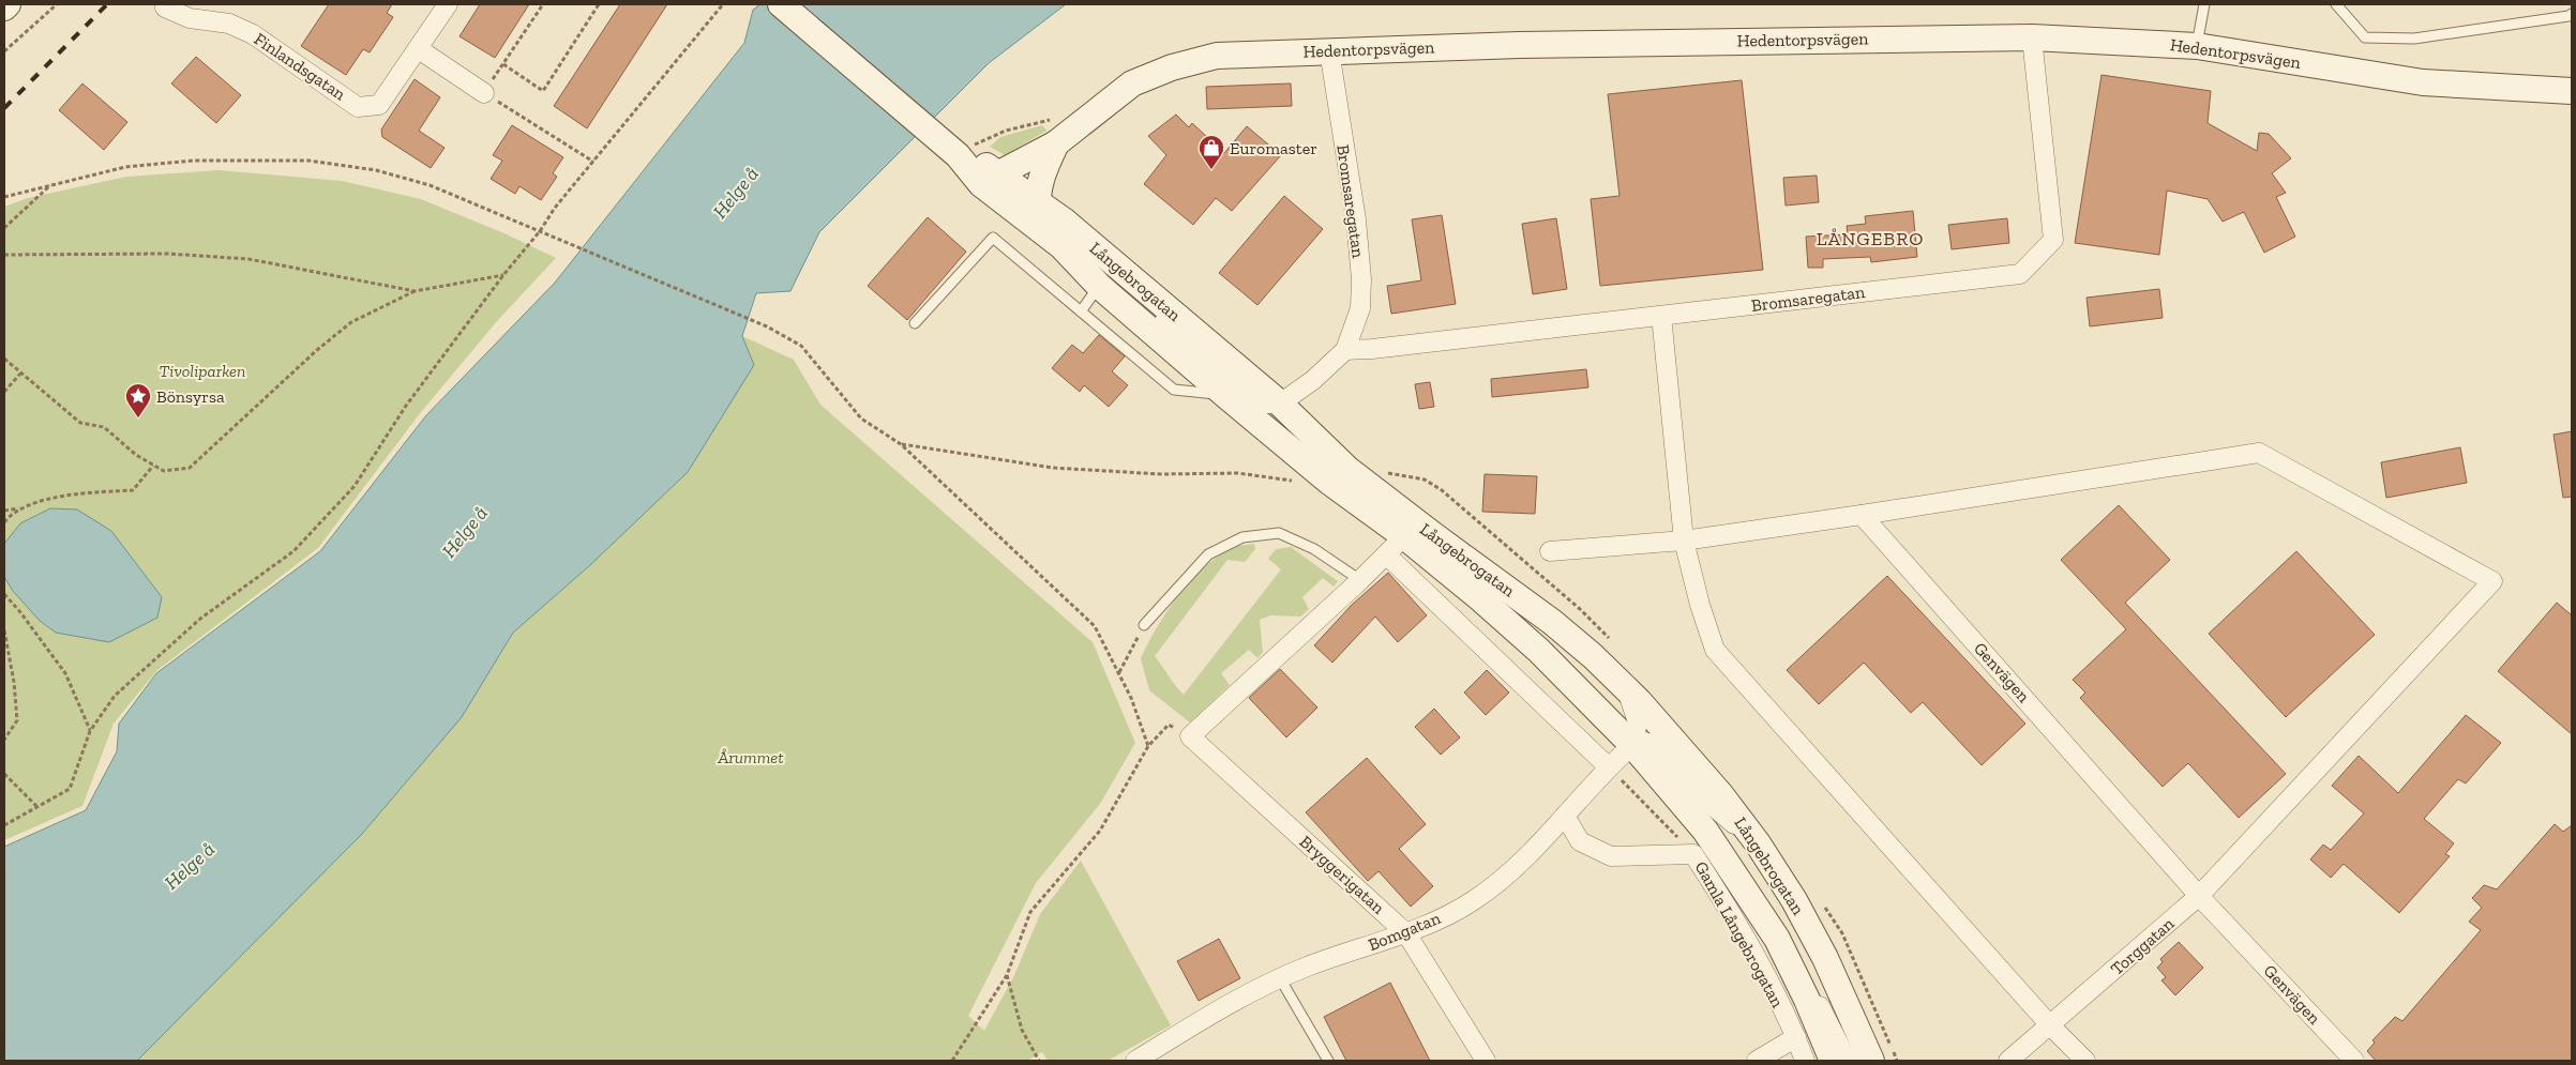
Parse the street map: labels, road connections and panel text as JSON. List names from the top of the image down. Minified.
{"streets":{"main road":["Hedentorpsvägen","Långebrogatan"],"street":["Finlandsgatan","Bromsaregatan","Genvägen","Bryggerigatan","Bomgatan","Gamla Långebrogatan","Torggatan"]},"crossings":[["Hedentorpsvägen","Bromsaregatan"],["Hedentorpsvägen","Långebrogatan"],["Bromsaregatan","Långebrogatan"],["Långebrogatan","Bryggerigatan"],["Långebrogatan","Bomgatan"],["Genvägen","Torggatan"],["Bryggerigatan","Bomgatan"],["Bomgatan","Gamla Långebrogatan"]],"districts":["LÅNGEBRO"],"water":["Helge å"],"parks":["Tivoliparken","Årummet"],"places":{"shop":["Euromaster"],"place":["Bönsyrsa"]}}
